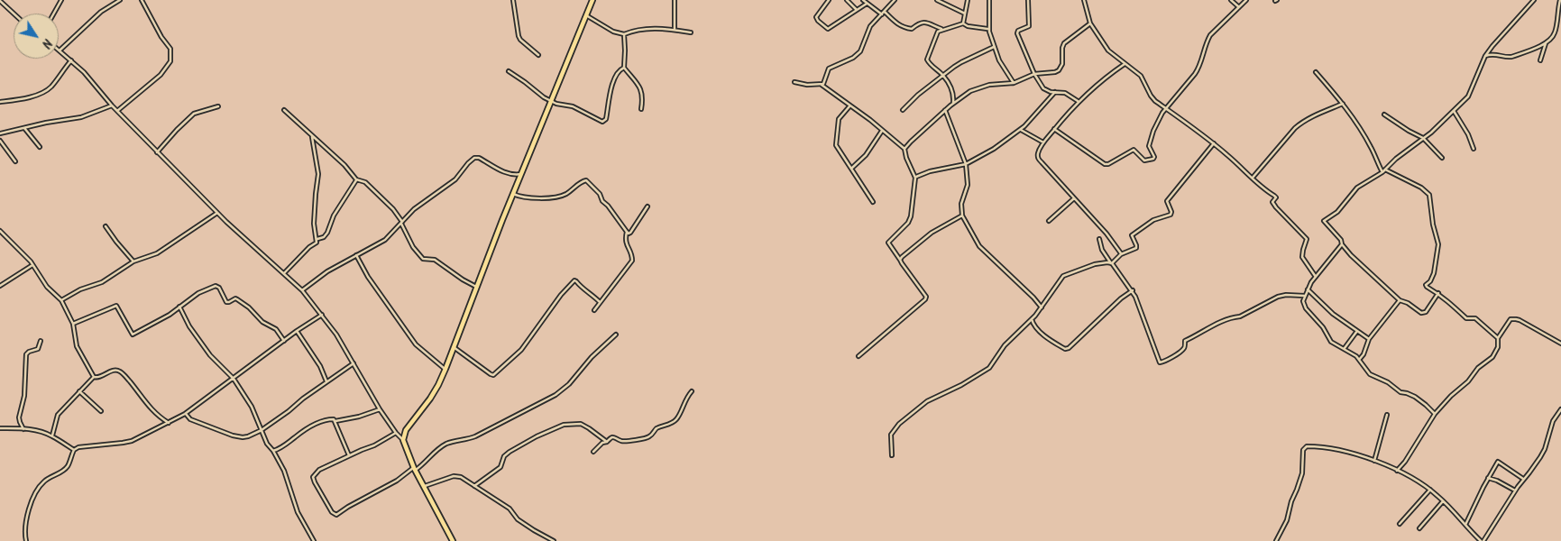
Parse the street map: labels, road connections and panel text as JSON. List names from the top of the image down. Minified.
{"north":"bottom right"}
